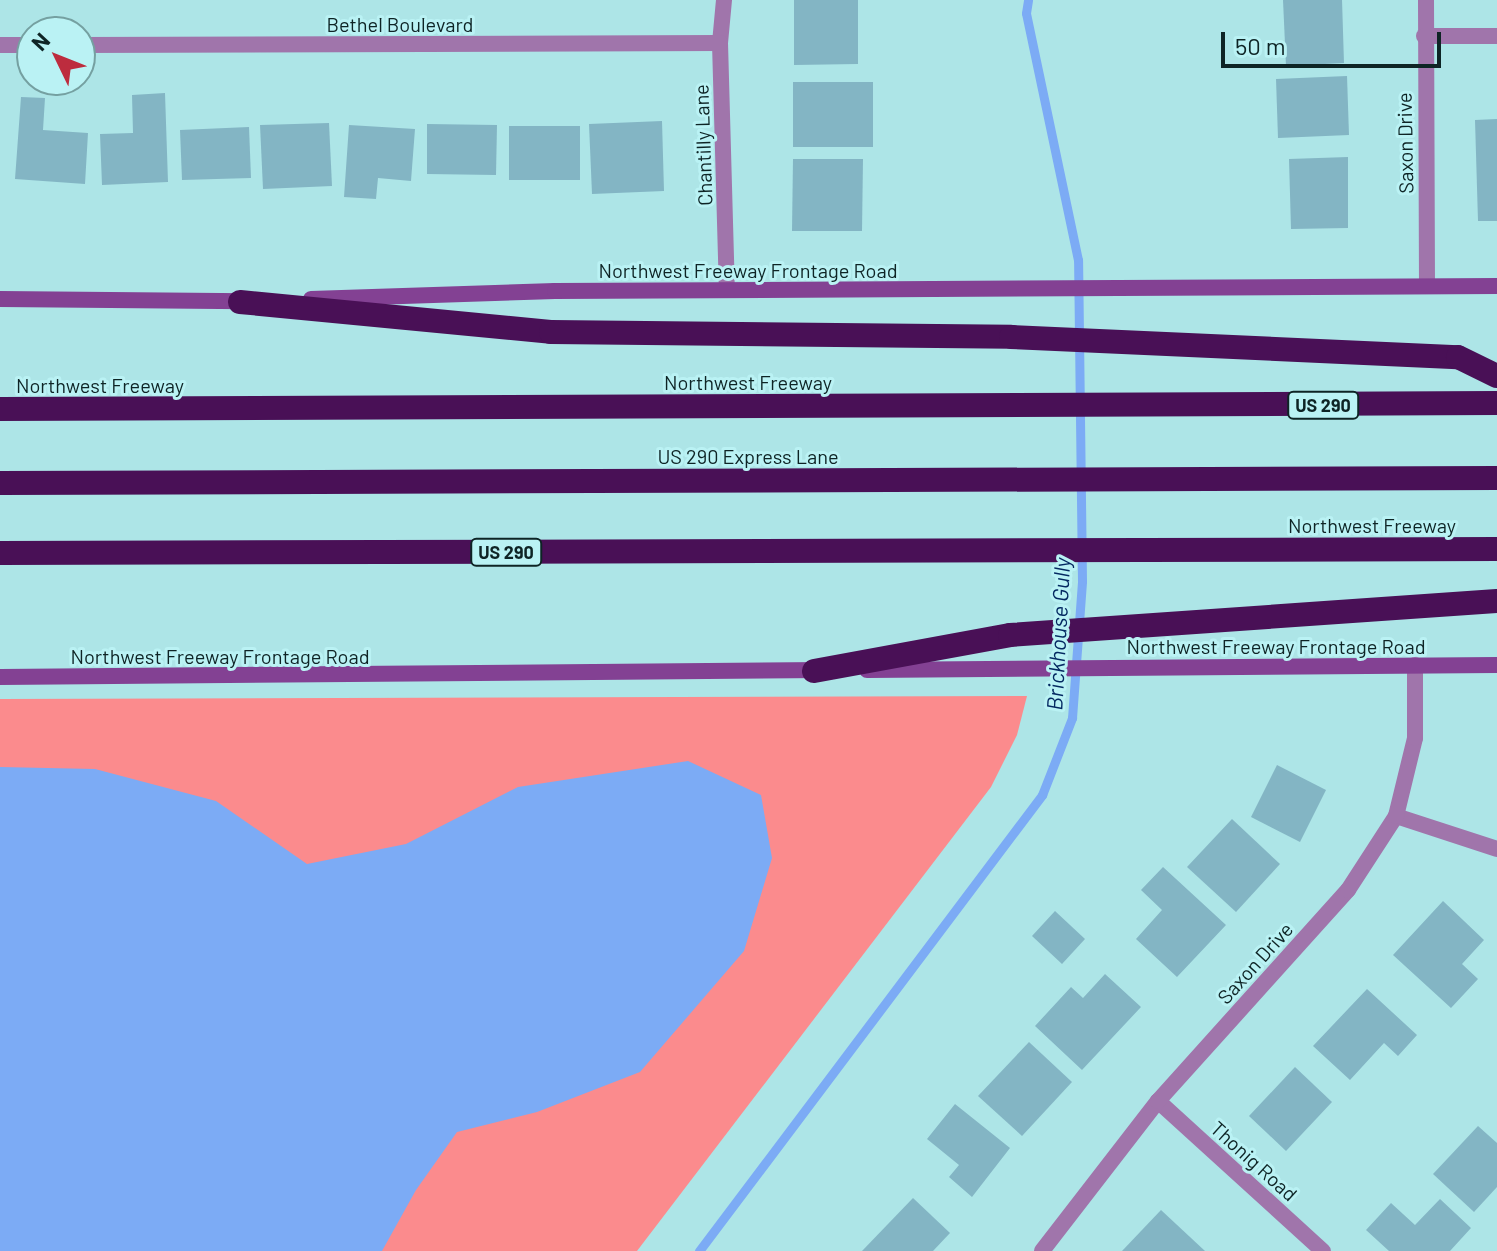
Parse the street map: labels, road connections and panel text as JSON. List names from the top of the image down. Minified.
{"streets":{"highway":["Northwest Freeway","US 290","US 290 Express Lane"],"main road":["Northwest Freeway Frontage Road"],"street":["Bethel Boulevard","Saxon Drive","Chantilly Lane","Thonig Road"]},"crossings":[["Bethel Boulevard","Chantilly Lane"],["Saxon Drive","Northwest Freeway Frontage Road"],["Saxon Drive","Thonig Road"],["Chantilly Lane","Northwest Freeway Frontage Road"]],"water":["Brickhouse Gully"],"scale_bar":"50 m","north":"top left"}
